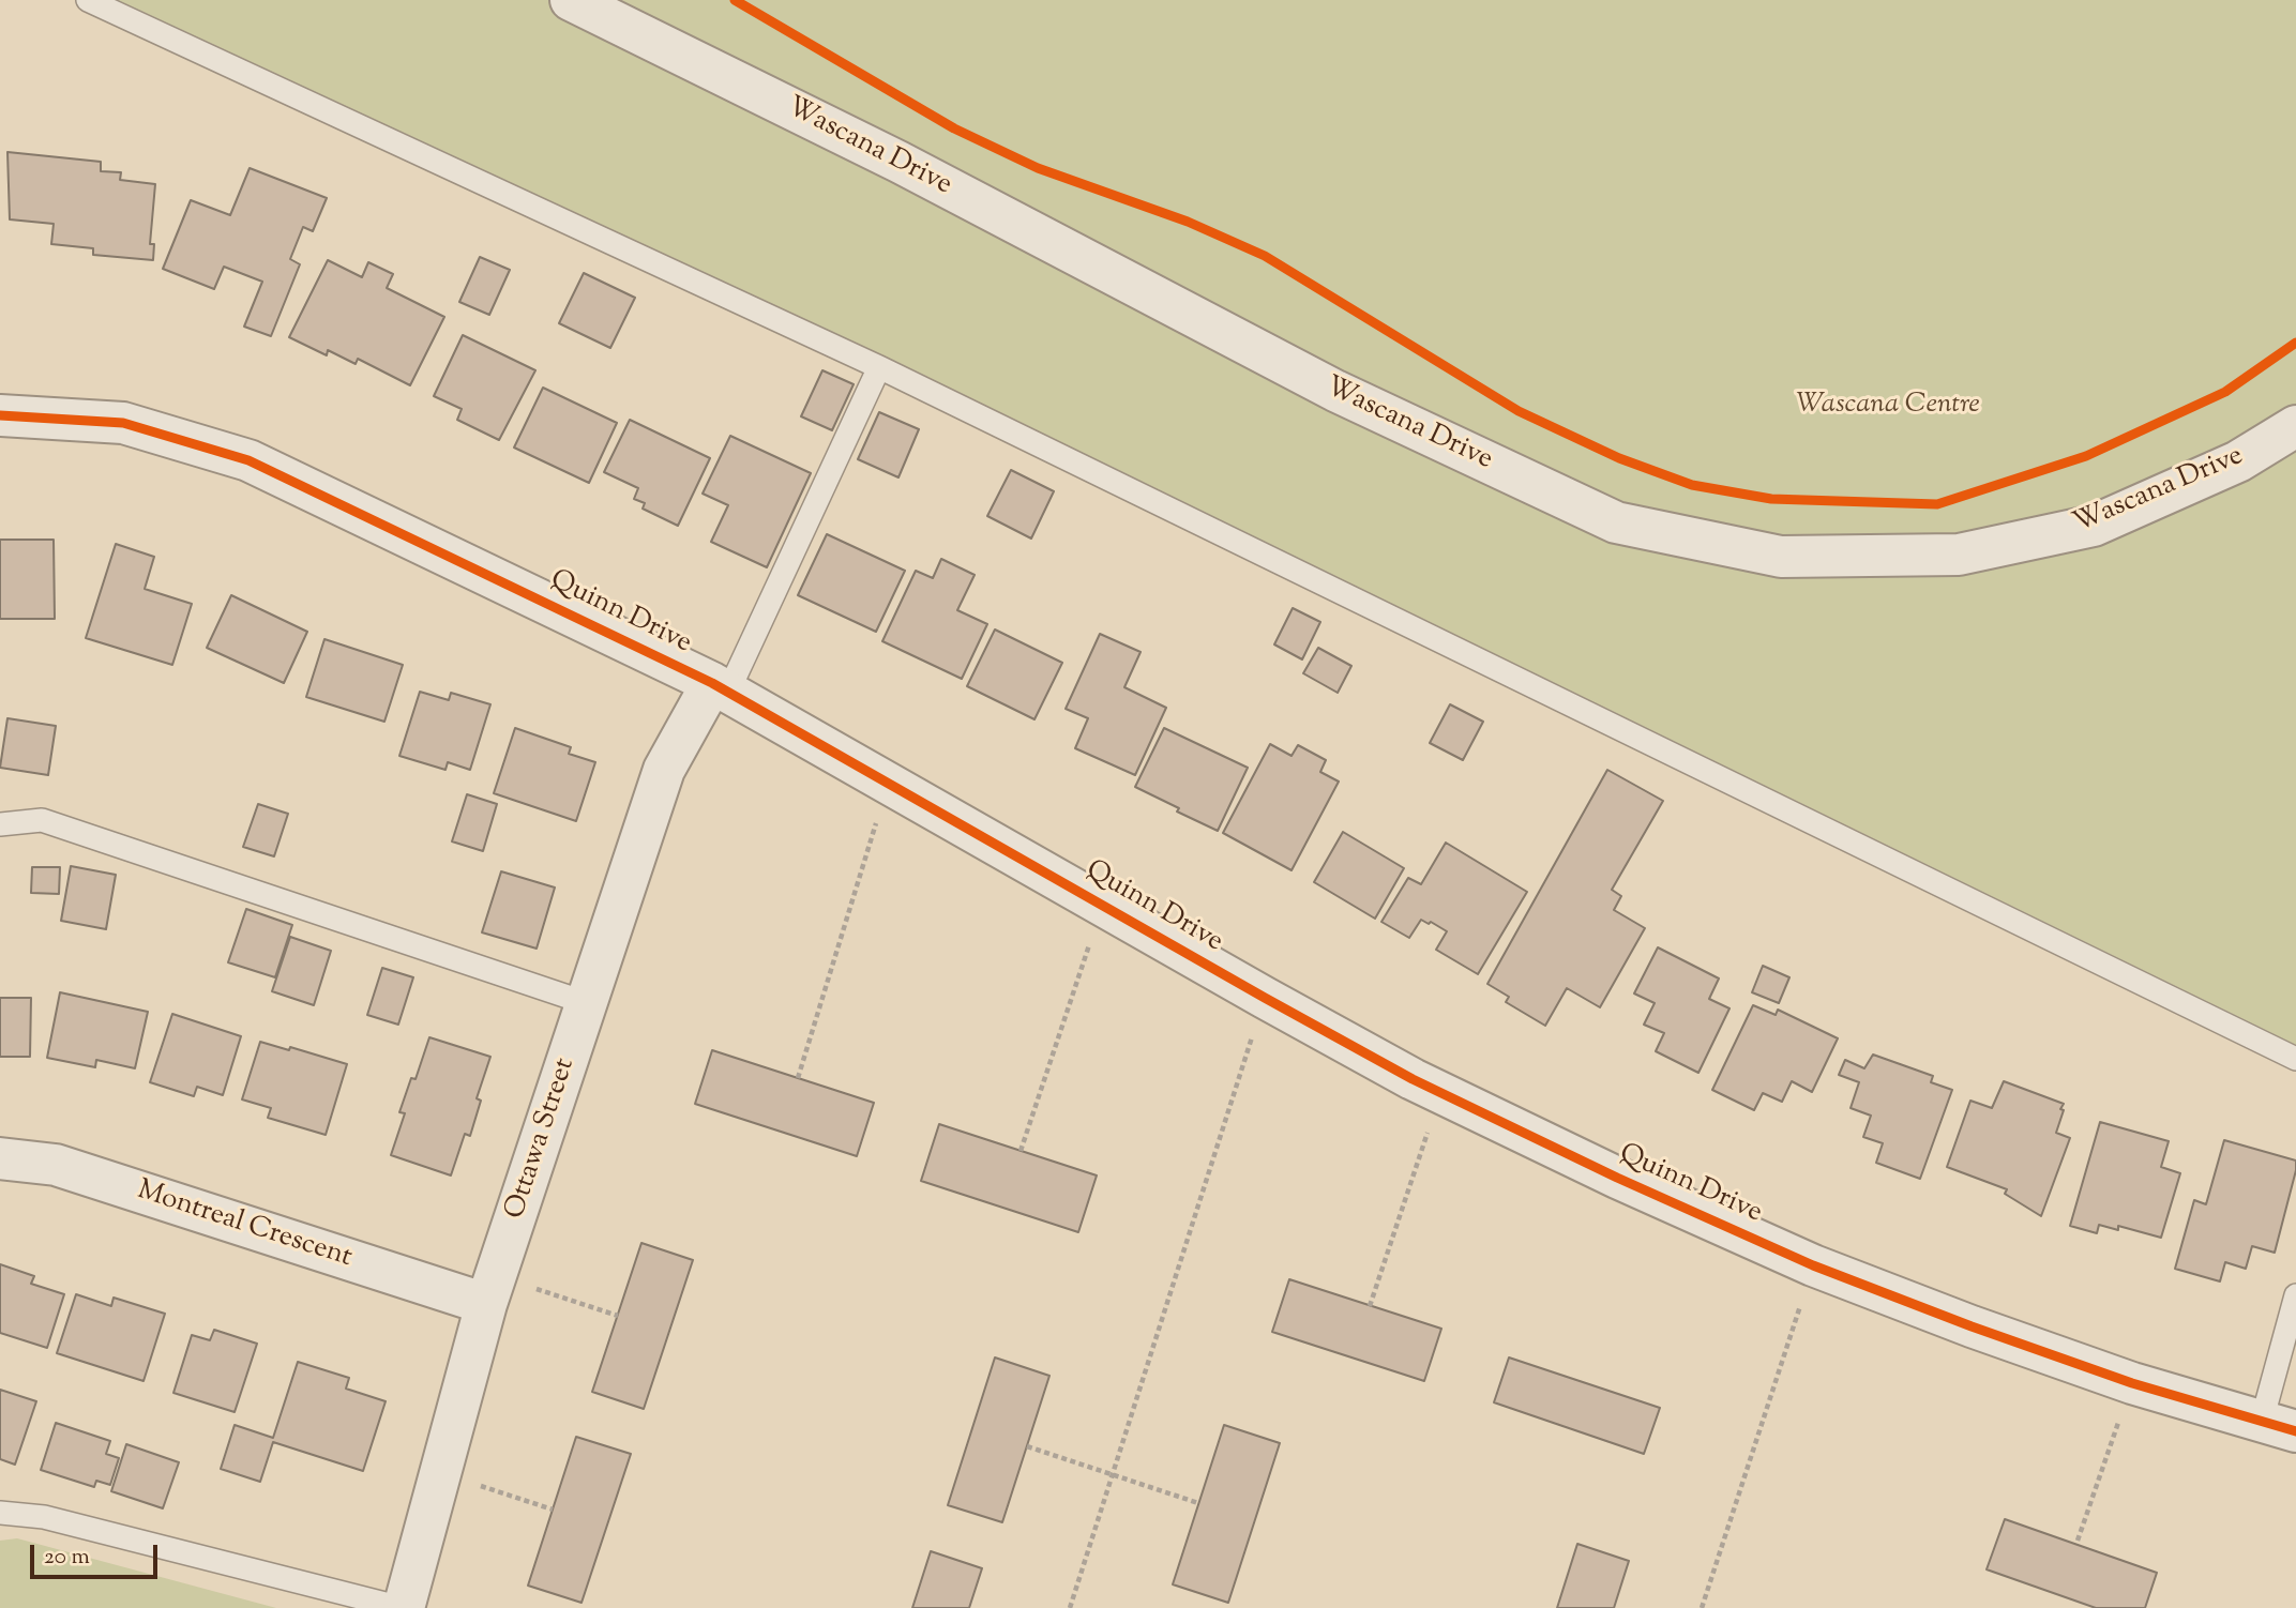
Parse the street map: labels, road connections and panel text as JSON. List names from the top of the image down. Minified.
{"streets":{"street":["Wascana Drive","Quinn Drive","Ottawa Street","Montreal Crescent"]},"crossings":[["Quinn Drive","Ottawa Street"],["Ottawa Street","Montreal Crescent"]],"parks":["Wascana Centre"],"scale_bar":"20 m"}
